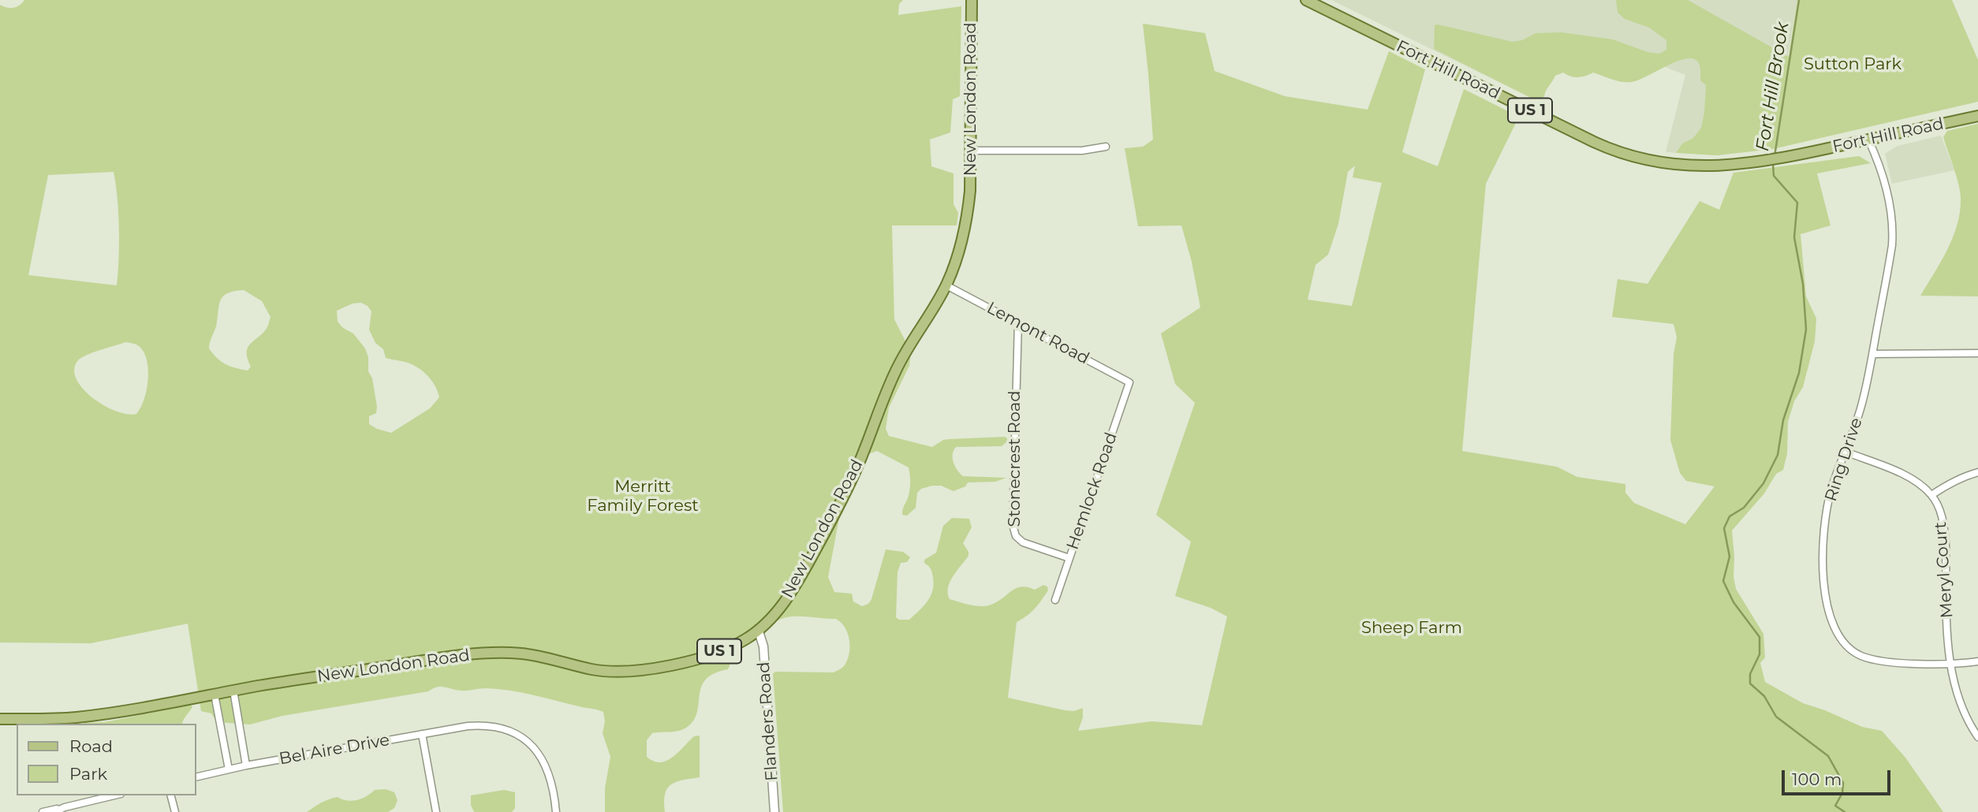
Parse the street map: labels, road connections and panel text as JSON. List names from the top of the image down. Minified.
{"streets":{"main road":["Fort Hill Road","New London Road","US 1"],"street":["Lemont Road","Stonecrest Road","Ring Drive","Hemlock Road","Meryl Court","Flanders Road","Bel Aire Drive"]},"crossings":[["Fort Hill Road","Ring Drive"],["New London Road","Lemont Road"],["New London Road","Flanders Road"],["Lemont Road","Stonecrest Road"],["Lemont Road","Hemlock Road"],["Stonecrest Road","Hemlock Road"],["Ring Drive","Meryl Court"]],"water":["Fort Hill Brook"],"parks":["Sutton Park","Merritt Family Forest","Sheep Farm"],"legend":["Road","Park"],"scale_bar":"100 m"}
